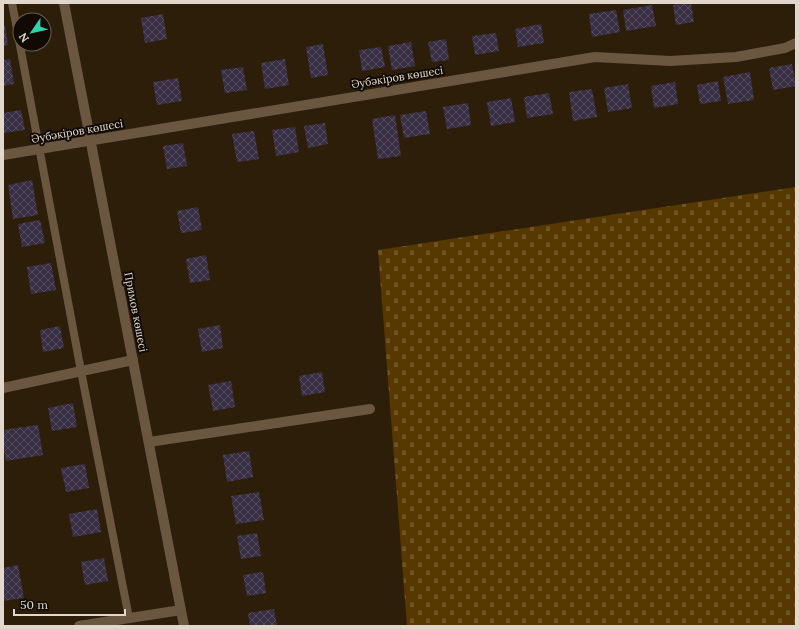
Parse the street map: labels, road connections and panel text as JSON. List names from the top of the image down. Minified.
{"streets":{"street":["Әубәкіров көшесі","Примов көшесі"]},"crossings":[["Әубәкіров көшесі","Примов көшесі"]],"scale_bar":"50 m","north":"bottom left"}
